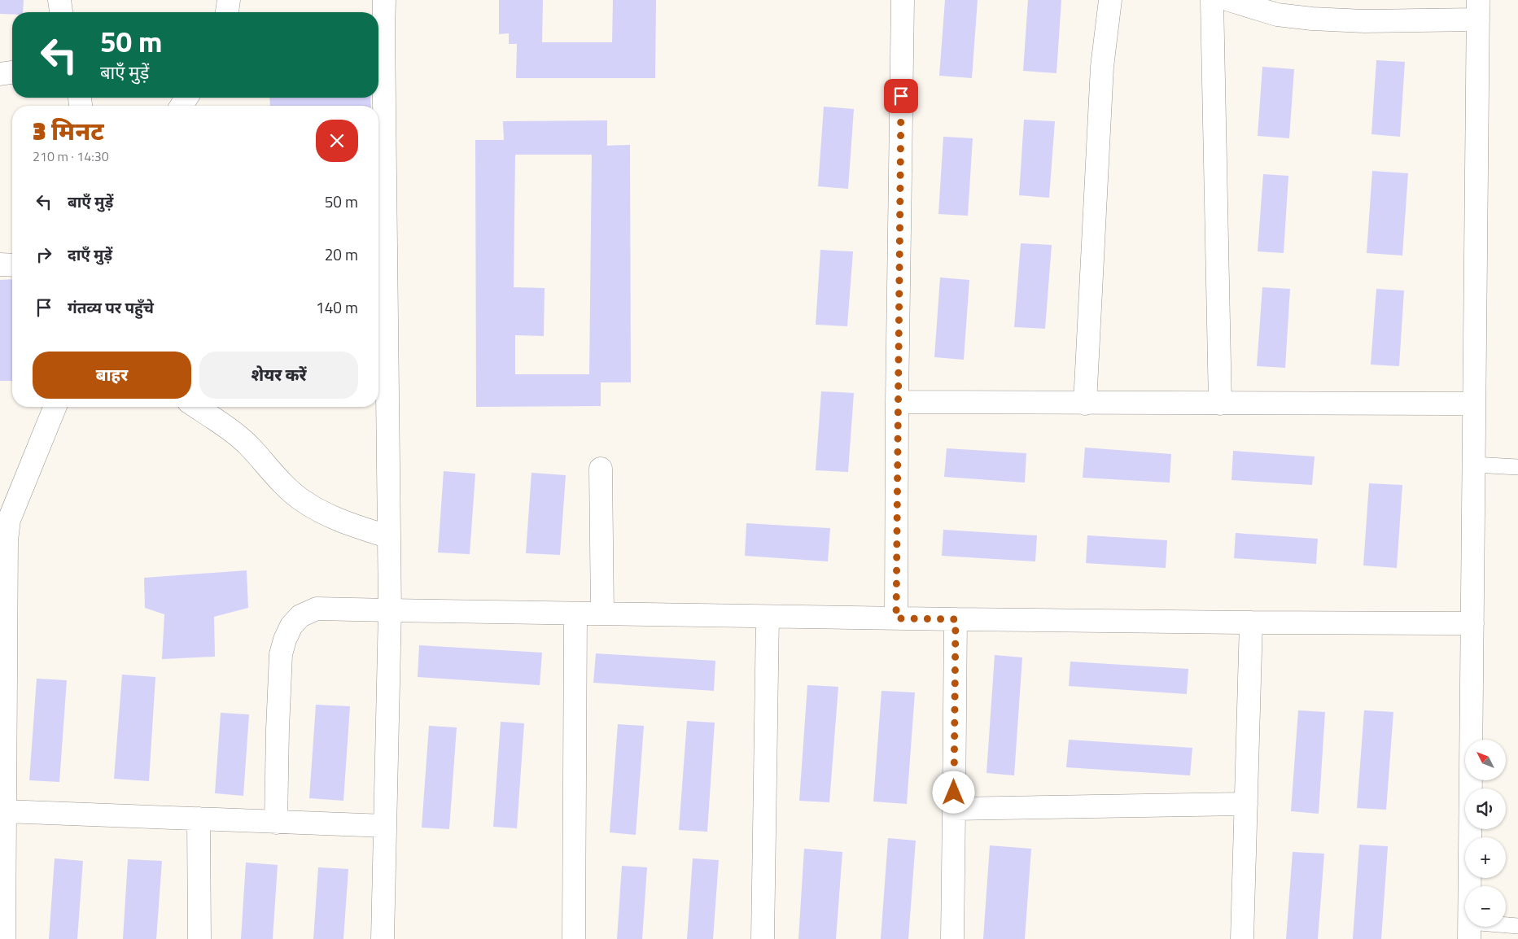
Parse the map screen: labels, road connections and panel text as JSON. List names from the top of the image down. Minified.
{"north":"top left","page":{"turn":["50 m","बाएँ मुड़ें"],"heading":["3 मिनट","210 m · 14:30"],"list":[{"name":"बाएँ मुड़ें","value":"50 m"},{"name":"दाएँ मुड़ें","value":"20 m"},{"name":"गंतव्य पर पहुँचे","value":"140 m"}],"buttons":["बाहर","शेयर करें"],"map_buttons":["+","−"]}}
